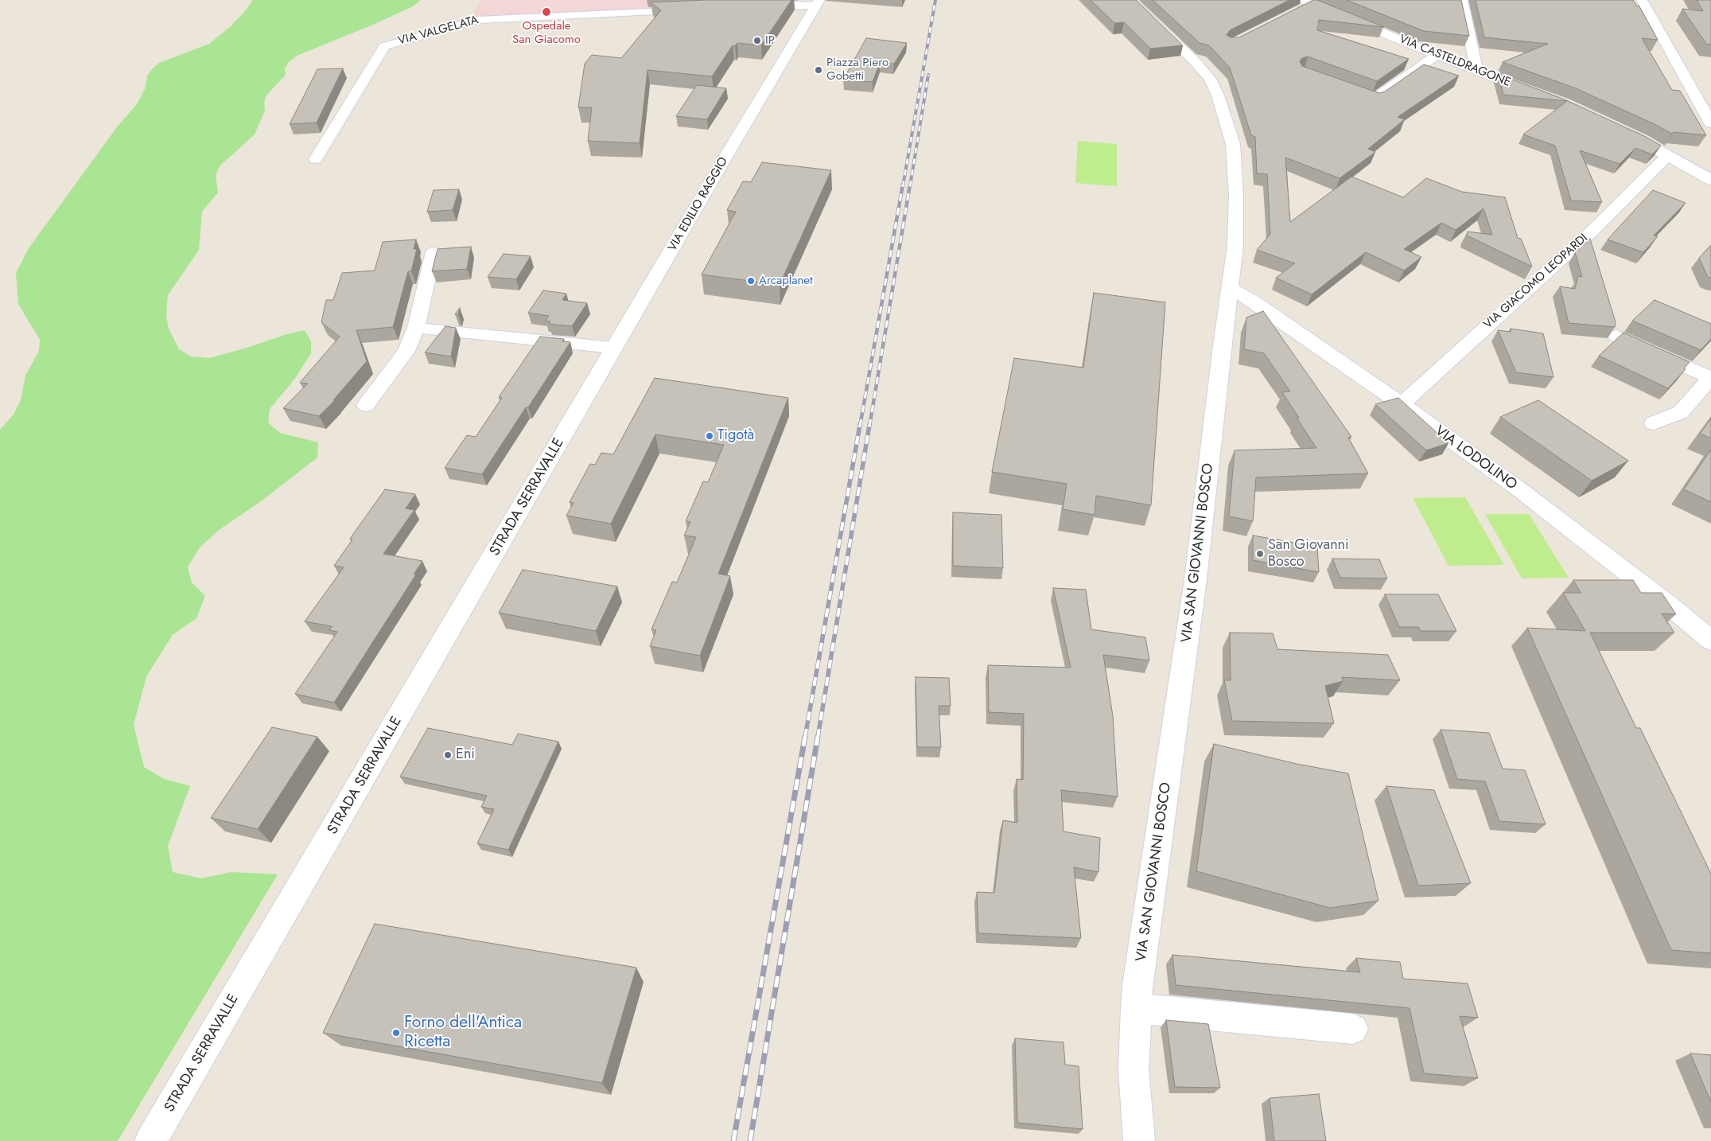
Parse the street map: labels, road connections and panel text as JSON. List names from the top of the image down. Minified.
{"streets":{"street":["VIA VALGELATA","VIA CASTELDRAGONE","VIA EDILIO RAGGIO","VIA GIACOMO LEOPARDI","VIA LODOLINO","STRADA SERRAVALLE","VIA SAN GIOVANNI BOSCO"]},"crossings":[["VIA EDILIO RAGGIO","STRADA SERRAVALLE"],["VIA GIACOMO LEOPARDI","VIA LODOLINO"],["VIA LODOLINO","VIA SAN GIOVANNI BOSCO"]],"places":["Ospedale San Giacomo","IP","Piazza Piero Gobetti","Arcaplanet","Tigotà","San Giovanni Bosco","Eni","Forno dell'Antica Ricetta"]}
